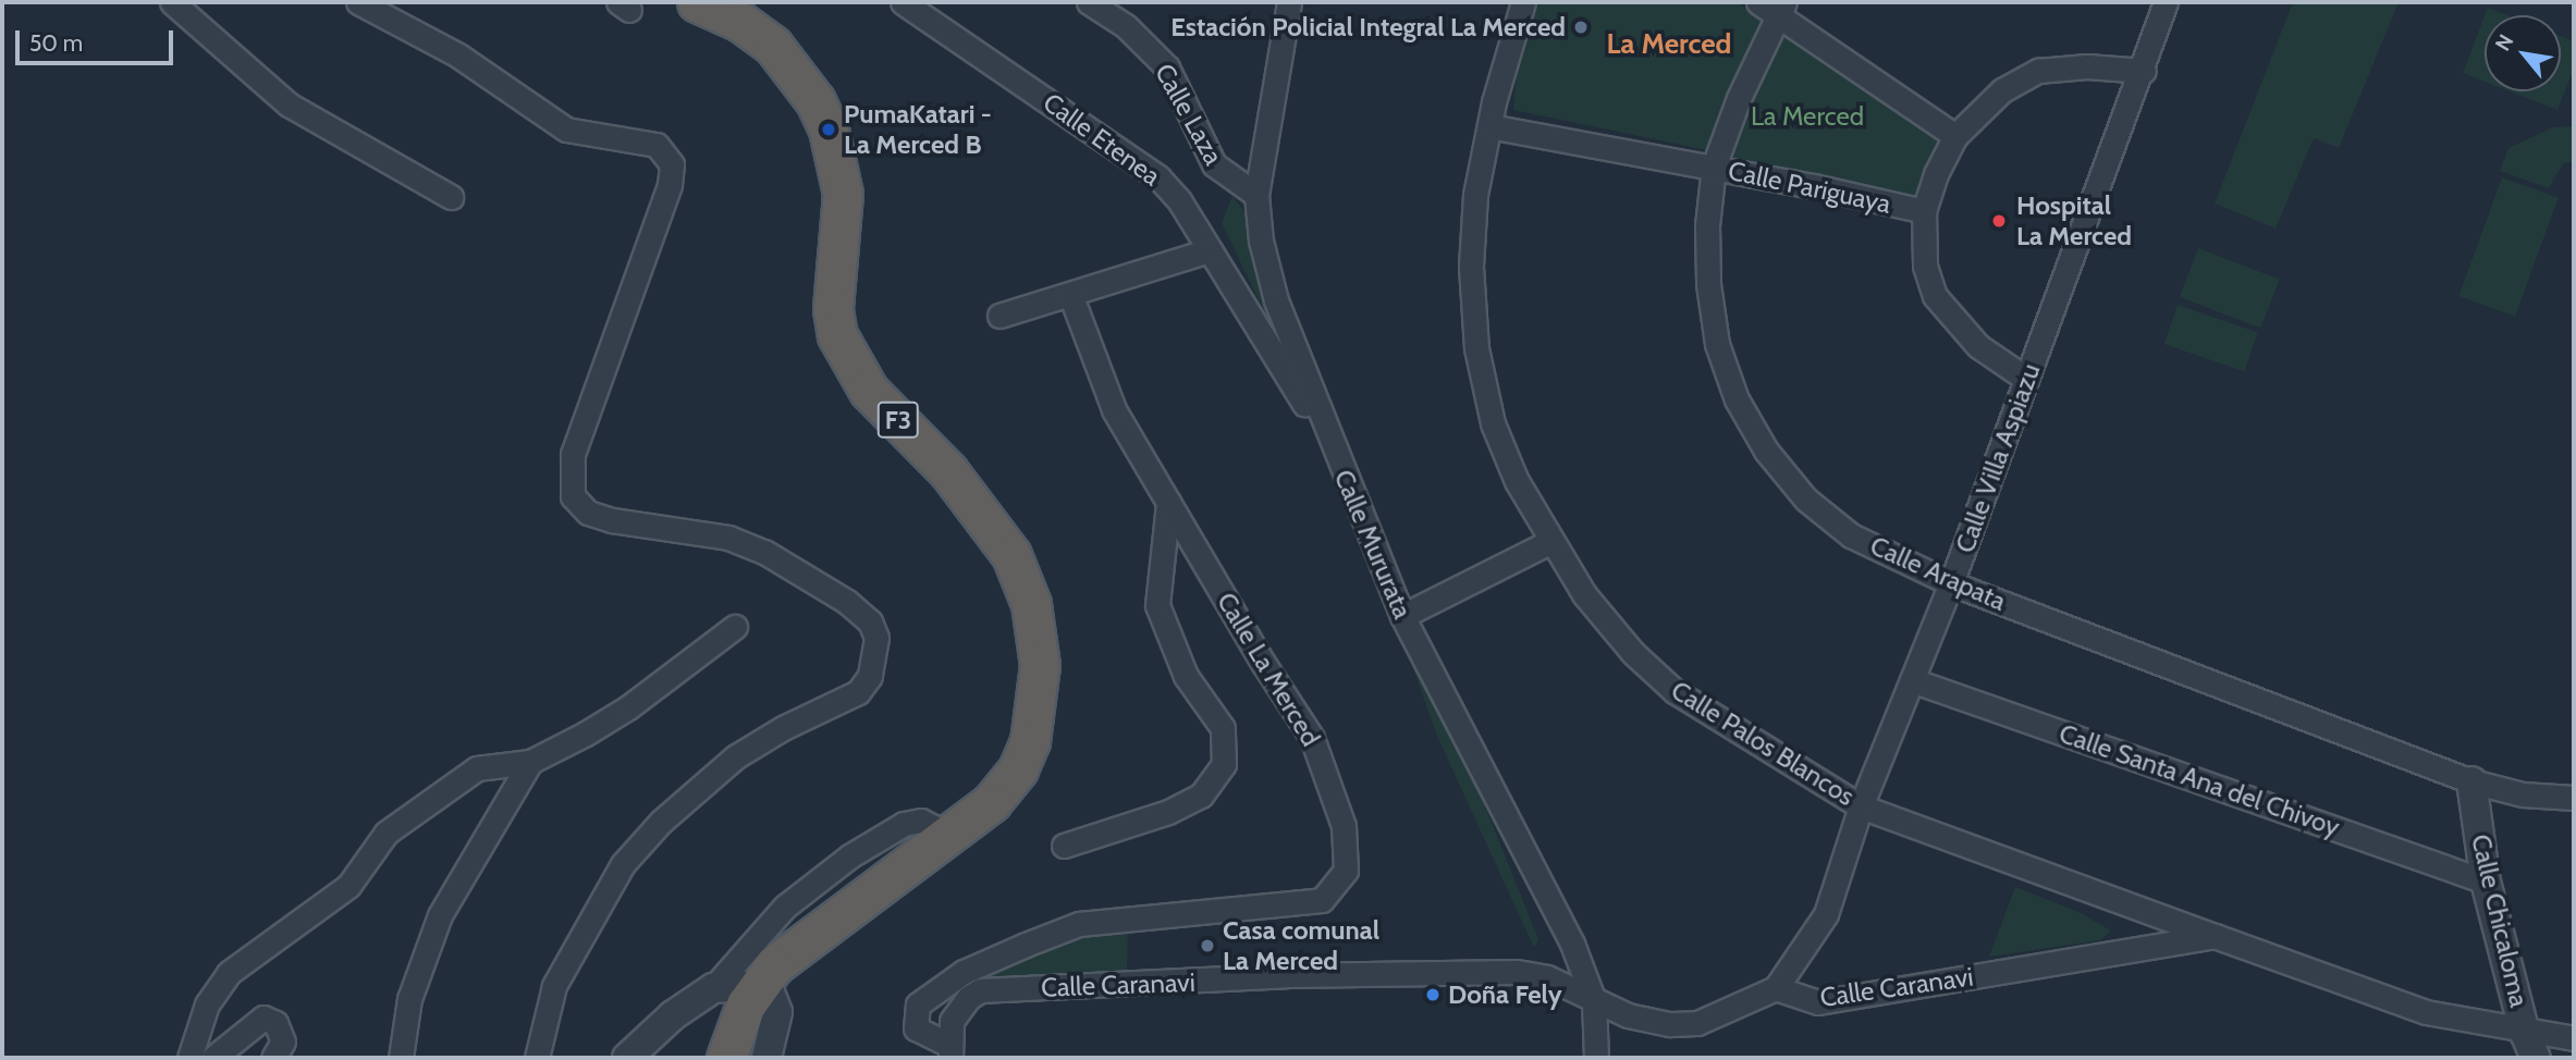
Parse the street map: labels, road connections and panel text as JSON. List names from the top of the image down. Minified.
{"streets":{"highway":["F3"],"street":["Calle Laza","Calle Etenea","Calle Pariguaya","Calle Villa Aspiazu","Calle Mururata","Calle Arapata","Calle La Merced","Calle Palos Blancos","Calle Santa Ana del Chivoy","Calle Chicaloma","Calle Caranavi"]},"crossings":[["Calle Laza","Calle Mururata"],["Calle Etenea","Calle Mururata"],["Calle Pariguaya","Calle Villa Aspiazu"],["Calle Pariguaya","Calle Arapata"],["Calle Pariguaya","Calle Palos Blancos"],["Calle Villa Aspiazu","Calle Arapata"],["Calle Villa Aspiazu","Calle Palos Blancos"],["Calle Villa Aspiazu","Calle Santa Ana del Chivoy"],["Calle Villa Aspiazu","Calle Caranavi"],["Calle Mururata","Calle Caranavi"],["Calle Arapata","Calle Chicaloma"],["Calle La Merced","Calle Caranavi"],["Calle Palos Blancos","Calle Caranavi"],["Calle Santa Ana del Chivoy","Calle Chicaloma"]],"districts":["La Merced"],"parks":["La Merced"],"places":["Estación Policial Integral La Merced","PumaKatari - La Merced B","Hospital La Merced","Casa comunal La Merced","Doña Fely"],"scale_bar":"50 m","north":"top left"}
